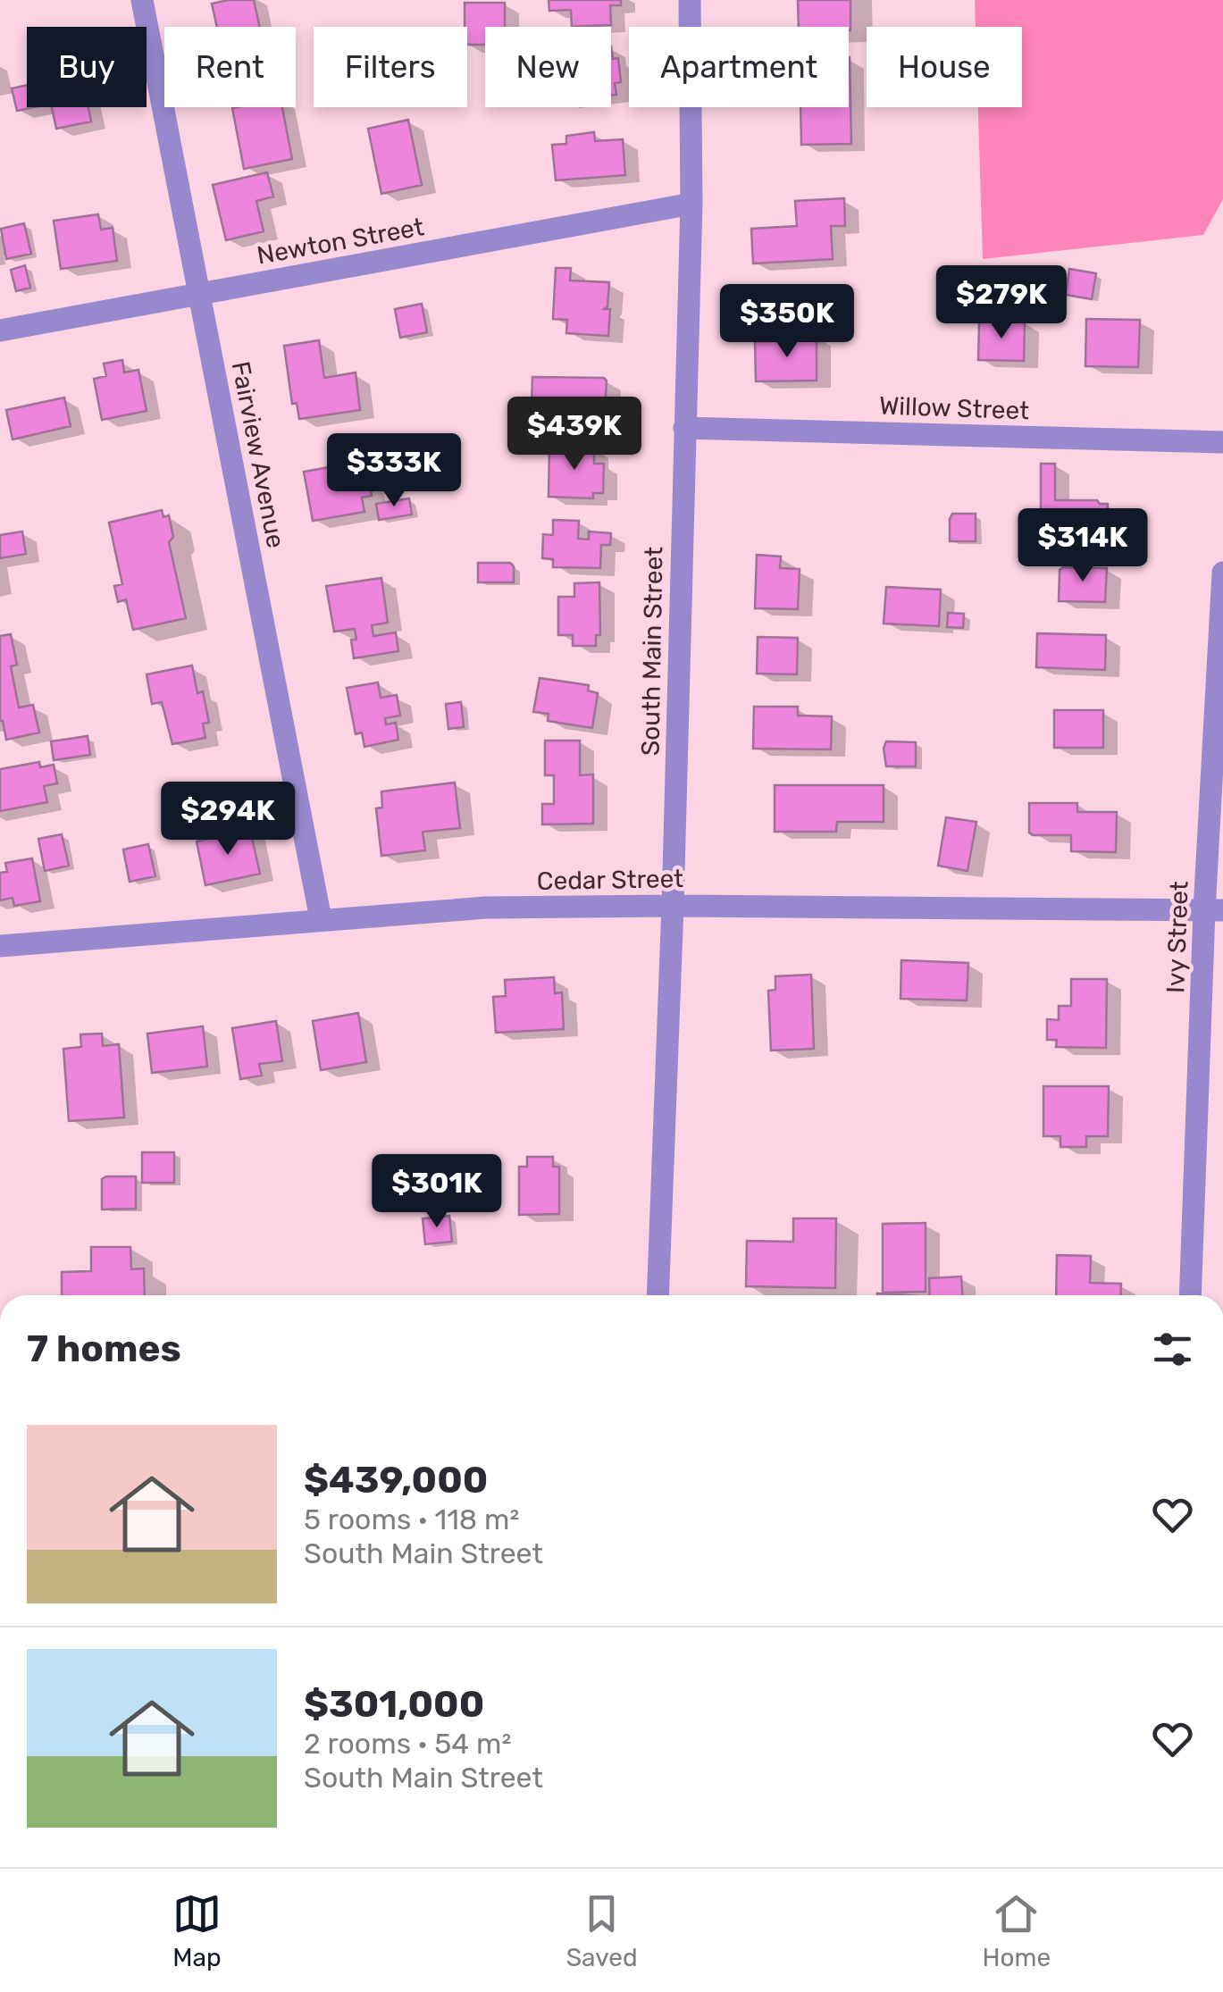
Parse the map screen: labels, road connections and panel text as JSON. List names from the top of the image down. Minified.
{"streets":{"street":["Newton Street","Willow Street","Fairview Avenue","South Main Street","Cedar Street","Ivy Street"]},"crossings":[["Newton Street","Fairview Avenue"],["Newton Street","South Main Street"],["Willow Street","South Main Street"],["Fairview Avenue","Cedar Street"],["South Main Street","Cedar Street"],["Cedar Street","Ivy Street"]],"page":{"chip":["Buy","Rent","Filters","New","Apartment","House"],"price":["$279K","$350K","$439K","$333K","$314K","$294K","$301K"],"heading":"7 homes","list":[{"name":"$439,000","note":"5 rooms · 118 m² · South Main Street"},{"name":"$301,000","note":"2 rooms · 54 m² · South Main Street"}],"tabs":["Map","Saved","Home"]}}
